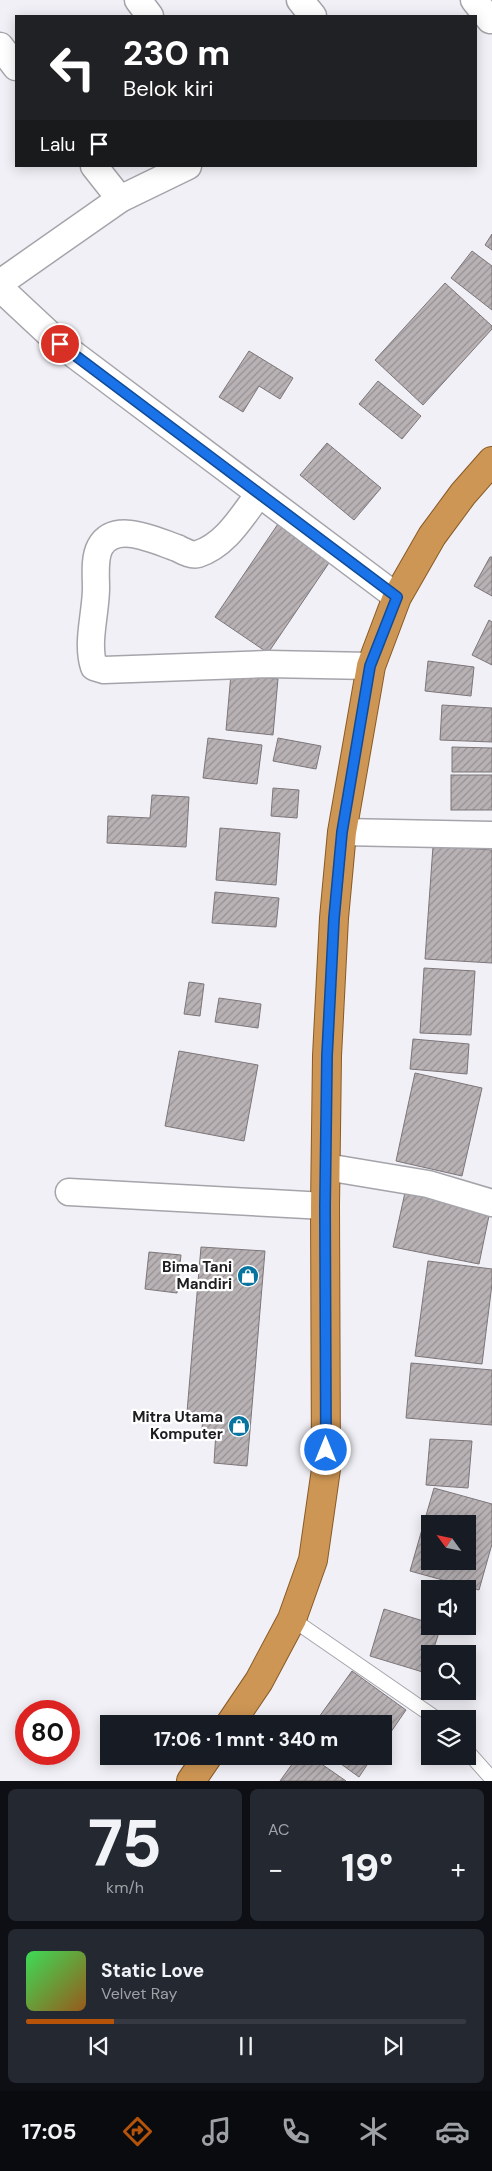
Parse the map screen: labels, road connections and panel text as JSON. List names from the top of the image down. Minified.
{"places":{"shop":["Bima Tani Mandiri","Mitra Utama Komputer"]},"north":"top left","page":{"turn":["230 m","Belok kiri"],"then":"Lalu","limit":"80","trip":"17:06 · 1 mnt · 340 m","tile":[["75","km/h"],"AC"],"heat":["−","19°","+"],"song":["Static Love","Velvet Ray"],"tabs":"17:05"}}
